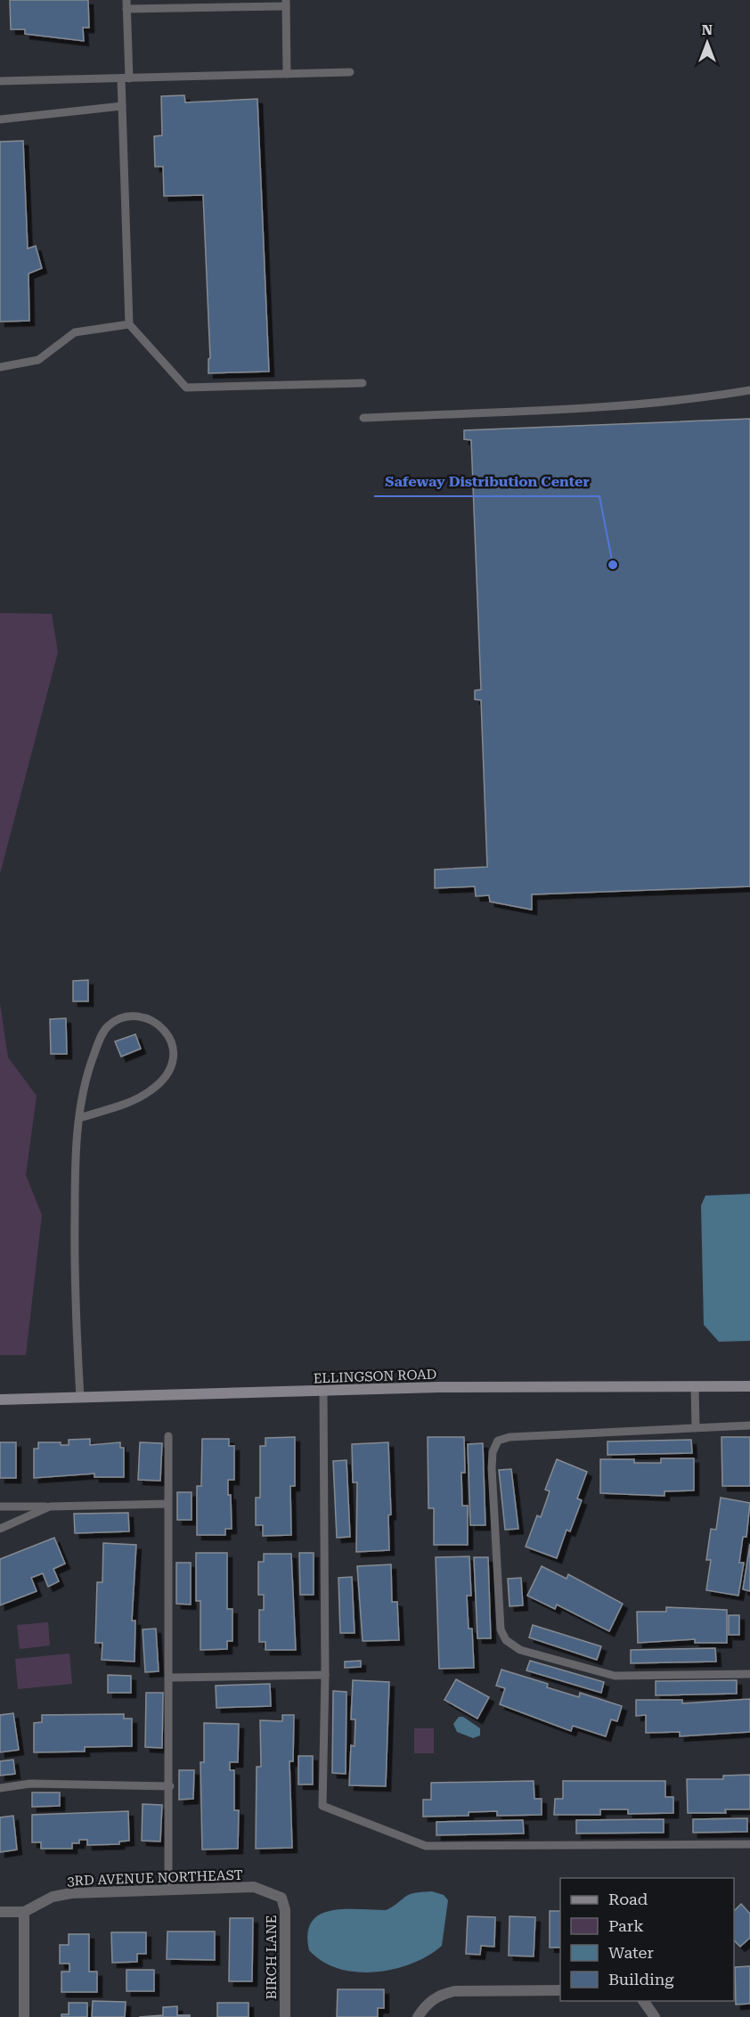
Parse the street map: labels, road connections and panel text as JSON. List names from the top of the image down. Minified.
{"streets":{"main road":["ELLINGSON ROAD"],"street":["3RD AVENUE NORTHEAST","BIRCH LANE"]},"crossings":[["3RD AVENUE NORTHEAST","BIRCH LANE"]],"places":["Safeway Distribution Center"],"legend":["Road","Park","Water","Building"],"north":"top"}
